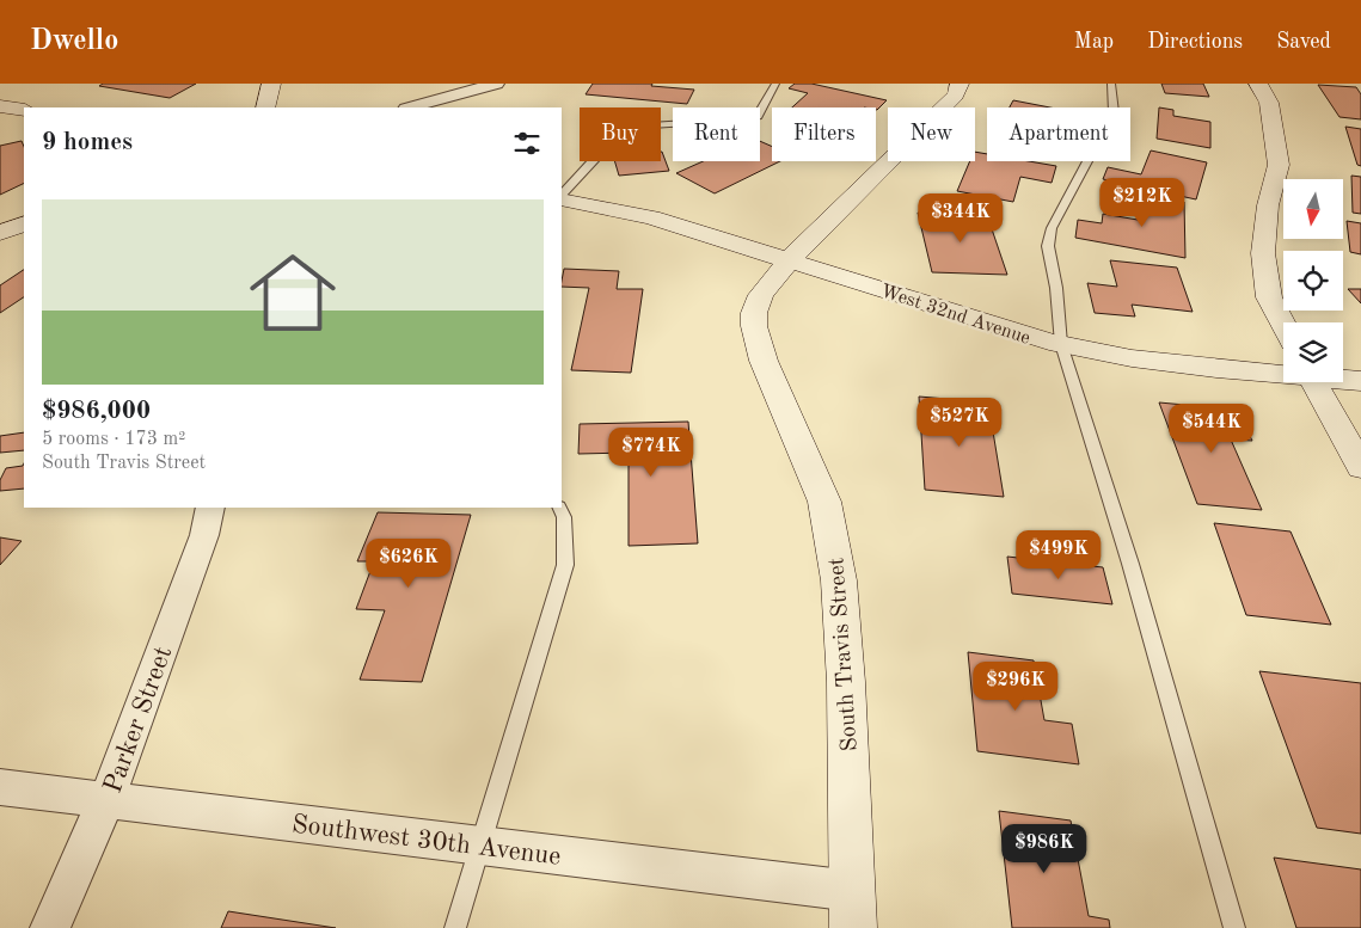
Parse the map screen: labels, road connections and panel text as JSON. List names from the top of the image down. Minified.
{"streets":{"main road":["West 32nd Avenue","South Travis Street"],"street":["Parker Street","Southwest 30th Avenue"]},"crossings":[["West 32nd Avenue","South Travis Street"],["South Travis Street","Southwest 30th Avenue"],["Parker Street","Southwest 30th Avenue"]],"north":"bottom","page":{"header":"Dwello","nav":["Map","Directions","Saved"],"chip":["Buy","Rent","Filters","New","Apartment"],"heading":"9 homes","price":["$212K","$344K","$527K","$544K","$774K","$499K","$626K","$296K","$986K"],"list":[{"name":"$986,000","note":"5 rooms · 173 m² · South Travis Street"}]}}
